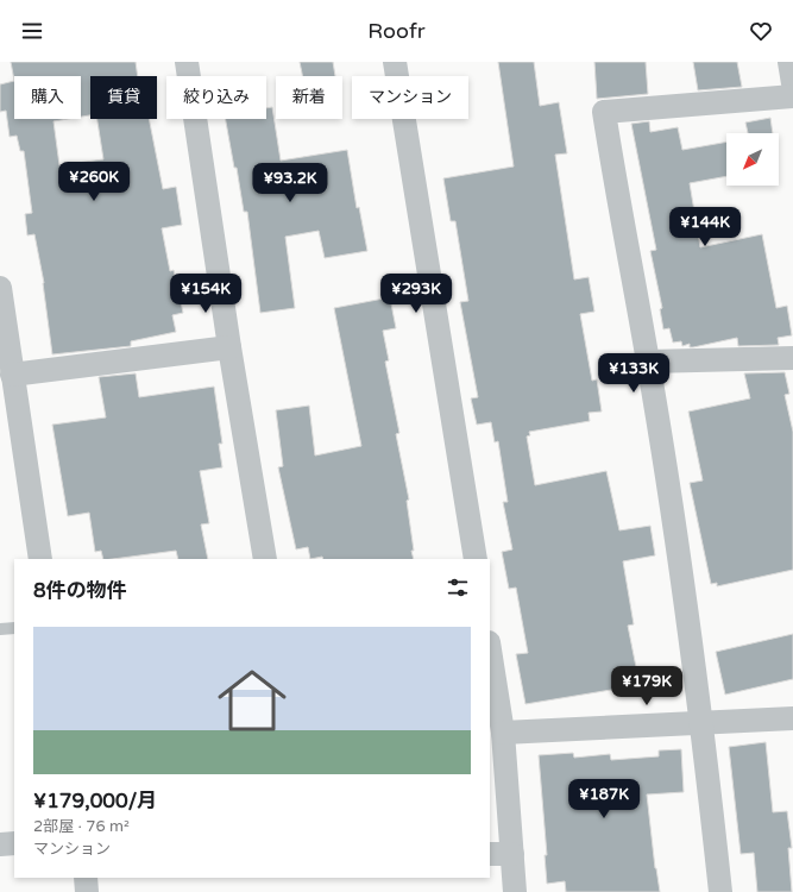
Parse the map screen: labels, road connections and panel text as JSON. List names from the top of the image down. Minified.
{"north":"bottom left","page":{"header":"Roofr","chip":["購入","賃貸","絞り込み","新着","マンション"],"price":["¥260K","¥93.2K","¥144K","¥154K","¥293K","¥133K","¥179K","¥187K"],"heading":"8件の物件","list":[{"name":"¥179,000/月","note":"2部屋 · 76 m² · マンション"}]}}
